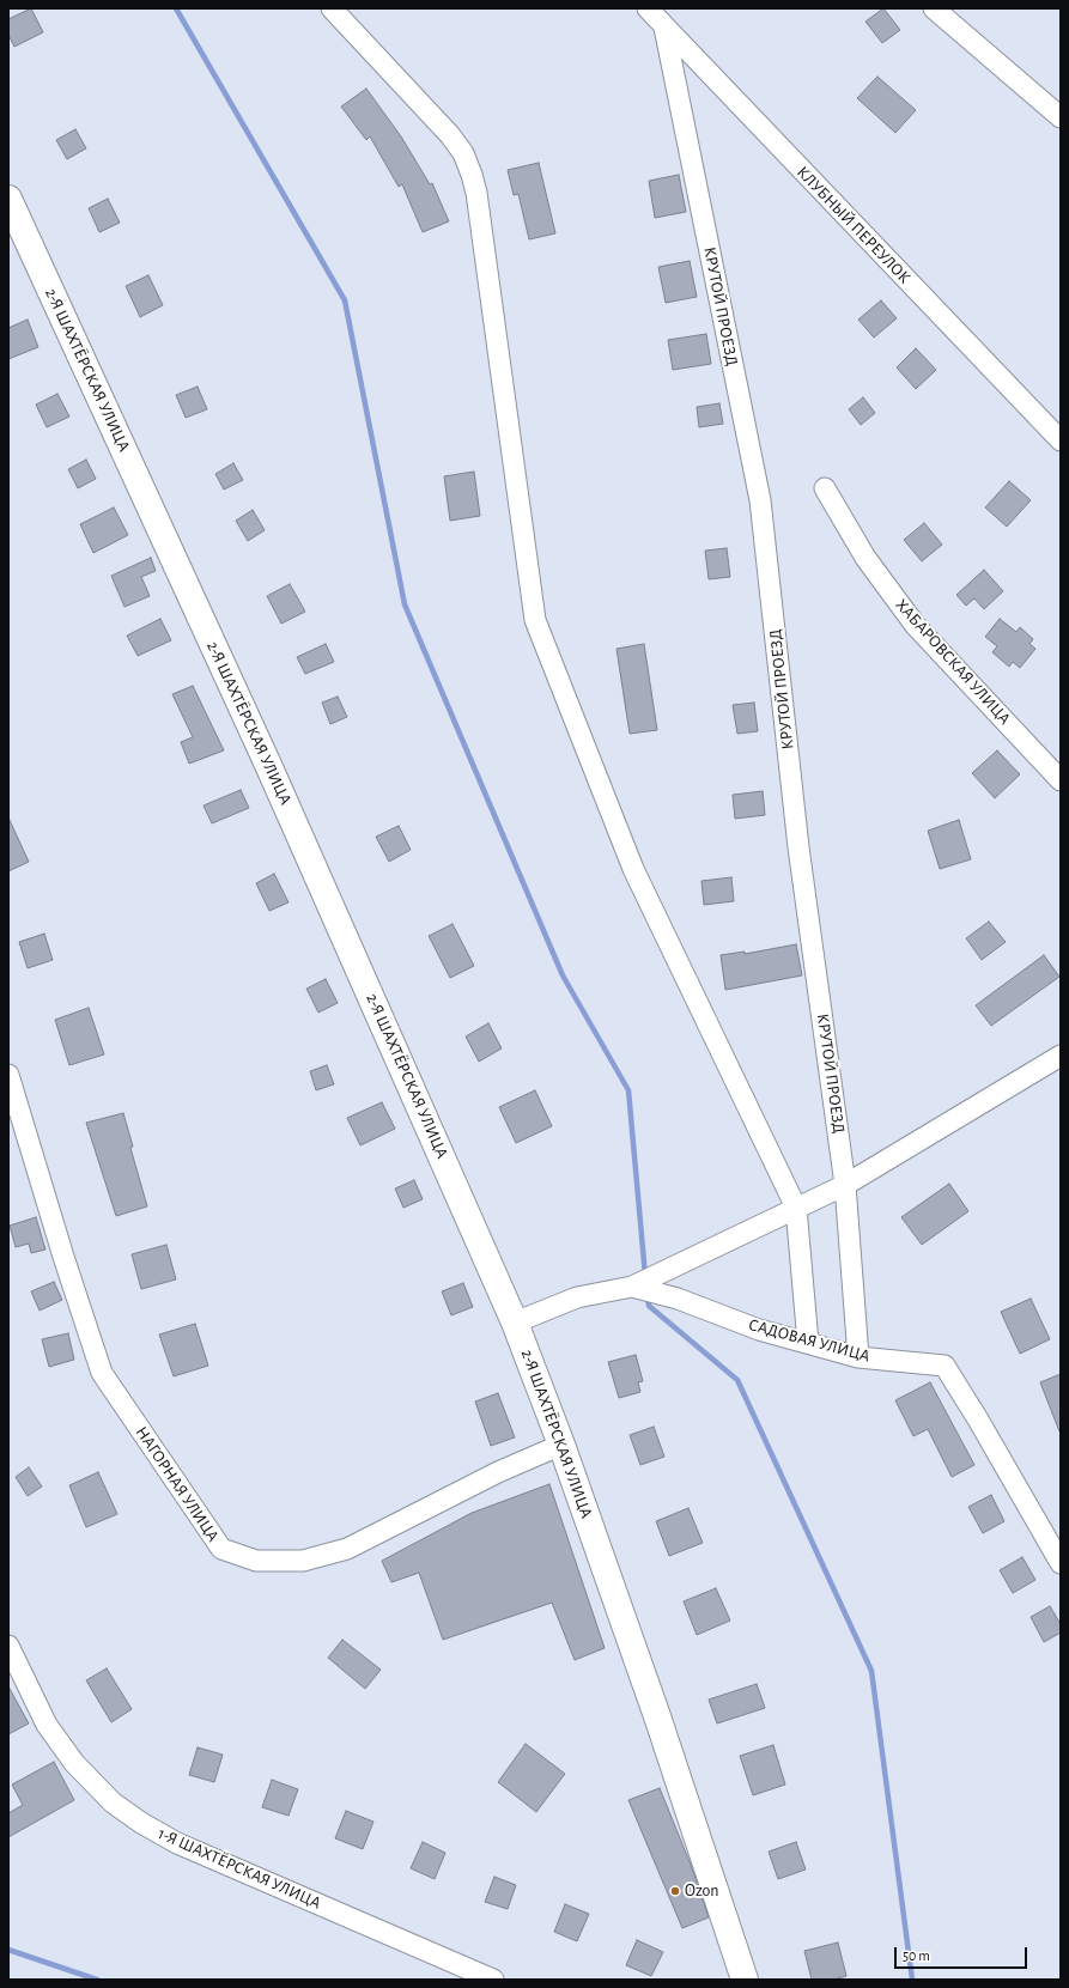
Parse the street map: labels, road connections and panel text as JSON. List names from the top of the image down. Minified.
{"streets":{"main road":["2-Я ШАХТЁРСКАЯ УЛИЦА"],"street":["КЛУБНЫЙ ПЕРЕУЛОК","КРУТОЙ ПРОЕЗД","ХАБАРОВСКАЯ УЛИЦА","САДОВАЯ УЛИЦА","НАГОРНАЯ УЛИЦА","1-Я ШАХТЁРСКАЯ УЛИЦА"]},"crossings":[["КЛУБНЫЙ ПЕРЕУЛОК","КРУТОЙ ПРОЕЗД"],["КРУТОЙ ПРОЕЗД","САДОВАЯ УЛИЦА"],["2-Я ШАХТЁРСКАЯ УЛИЦА","САДОВАЯ УЛИЦА"],["2-Я ШАХТЁРСКАЯ УЛИЦА","НАГОРНАЯ УЛИЦА"]],"places":["Ozon"],"scale_bar":"50 m"}
